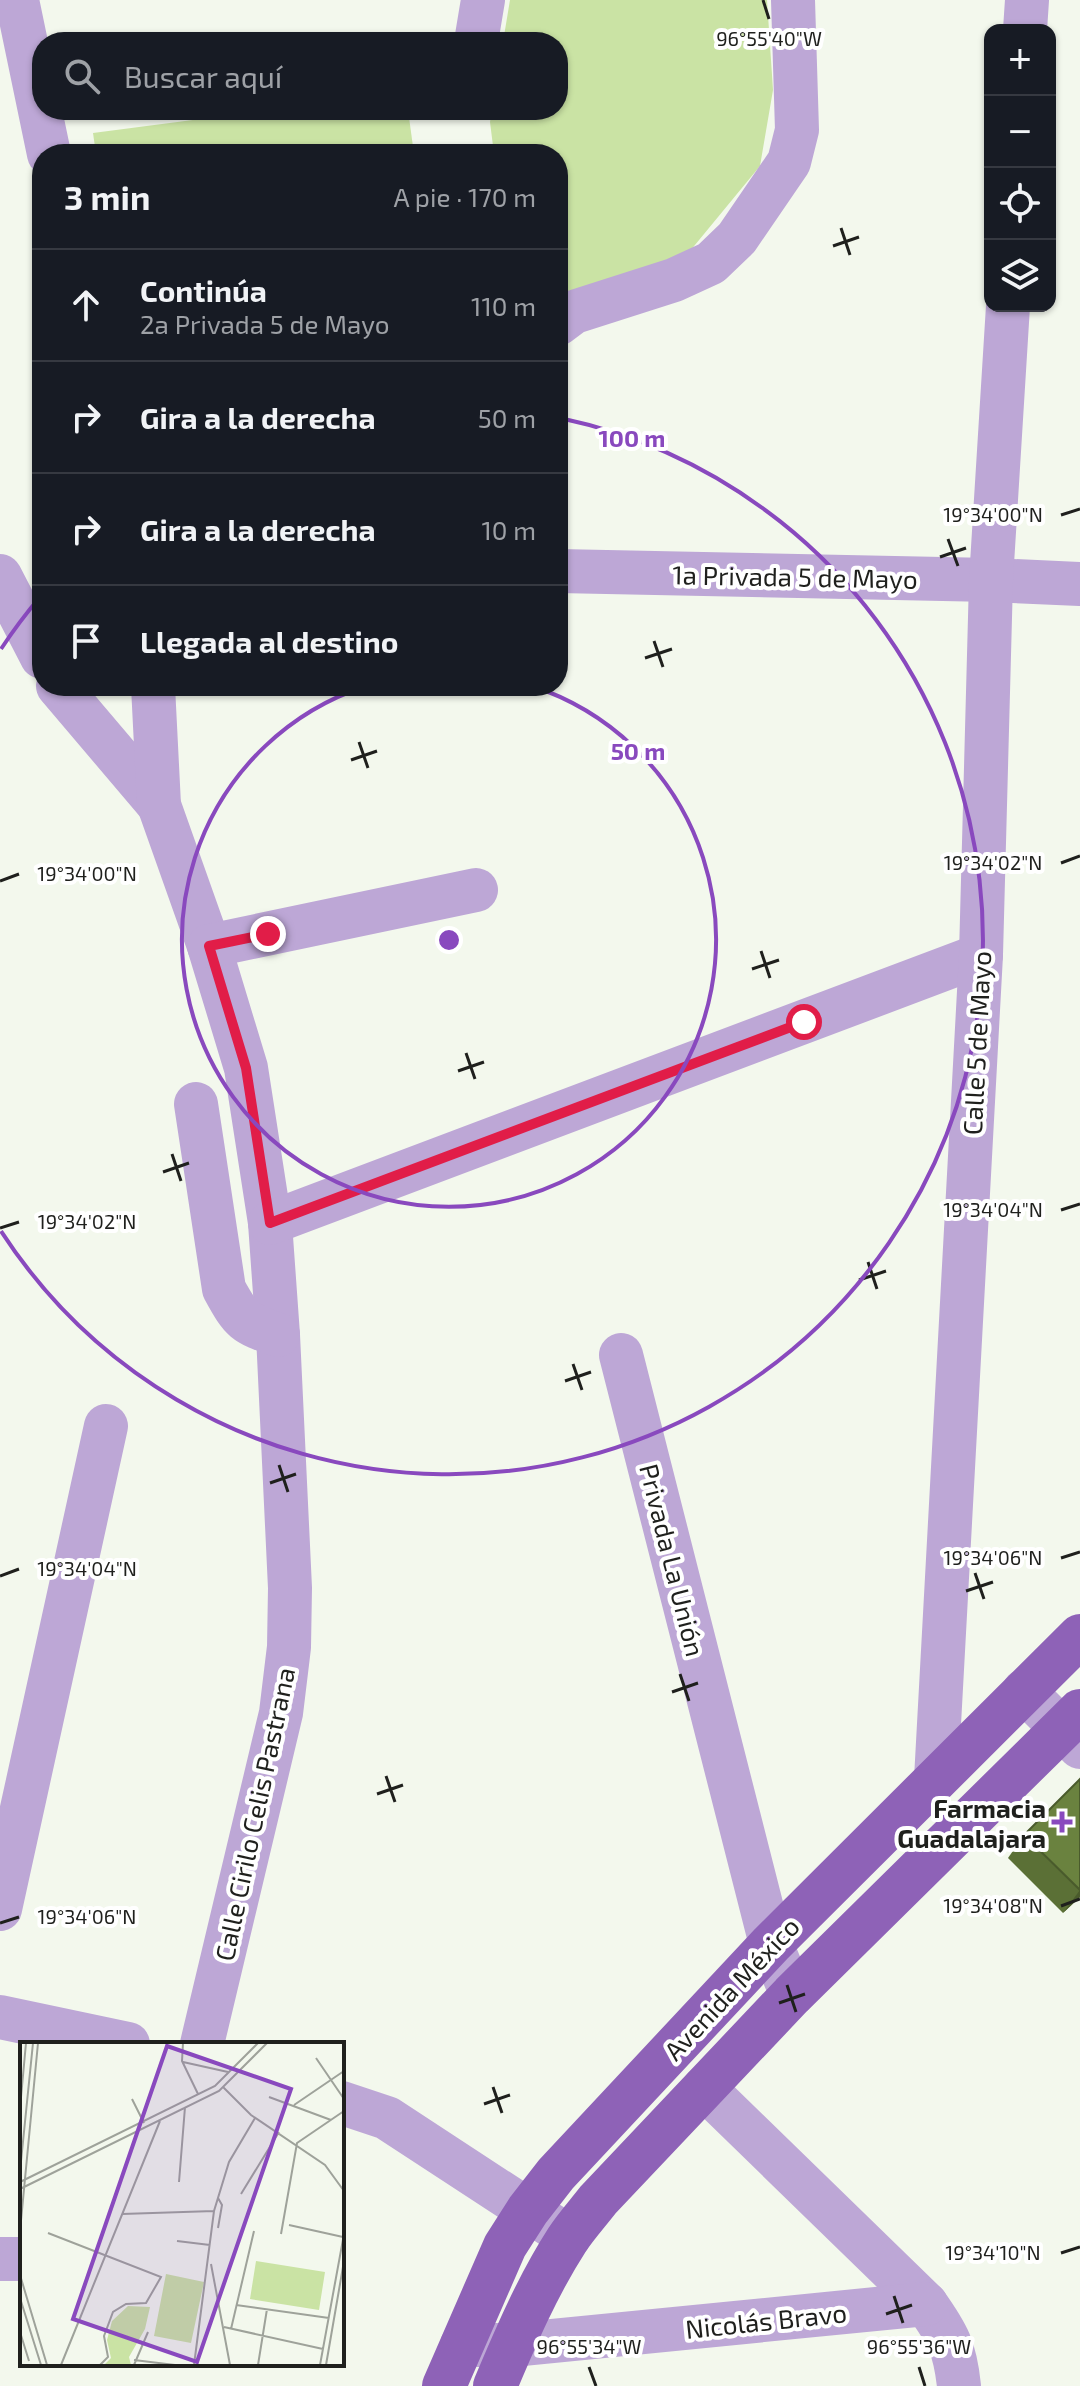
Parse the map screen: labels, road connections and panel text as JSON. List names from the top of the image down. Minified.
{"streets":{"main road":["Avenida México"],"street":["1a Privada 5 de Mayo","Calle 5 de Mayo","Privada La Unión","Calle Cirilo Celis Pastrana","Nicolás Bravo"]},"crossings":[["1a Privada 5 de Mayo","Calle 5 de Mayo"],["Calle 5 de Mayo","Avenida México"],["Privada La Unión","Avenida México"],["Avenida México","Nicolás Bravo"]],"places":{"health":["Farmacia Guadalajara"]},"page":{"map_buttons":["+","−"],"search":"Buscar aquí","heading":["3 min","A pie · 170 m"],"list":[["Continúa","2a Privada 5 de Mayo","110 m"],["Gira a la derecha","50 m"],["Gira a la derecha","10 m"],"Llegada al destino"]},"coordinates":["96°55'40\"W","19°34'00\"N","19°34'02\"N","19°34'04\"N","19°34'06\"N","19°34'08\"N","19°34'10\"N","96°55'34\"W","96°55'36\"W"],"rings":["100 m","50 m"]}
